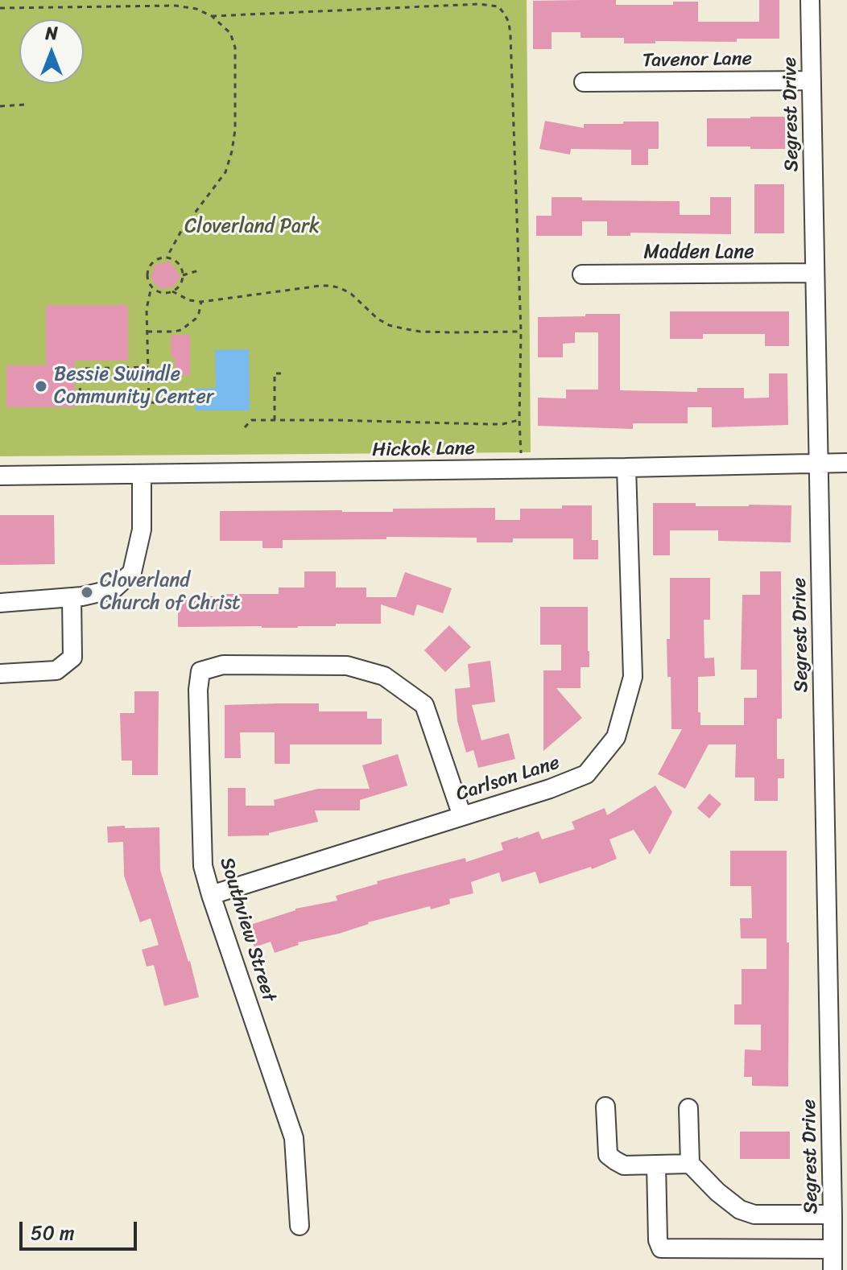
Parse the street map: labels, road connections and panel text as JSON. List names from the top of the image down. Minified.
{"streets":{"street":["Tavenor Lane","Segrest Drive","Madden Lane","Hickok Lane","Carlson Lane","Southview Street"]},"crossings":[["Tavenor Lane","Segrest Drive"],["Segrest Drive","Madden Lane"],["Segrest Drive","Hickok Lane"],["Hickok Lane","Carlson Lane"],["Carlson Lane","Southview Street"]],"parks":["Cloverland Park"],"places":["Bessie Swindle Community Center","Cloverland Church of Christ"],"scale_bar":"50 m","north":"top"}
